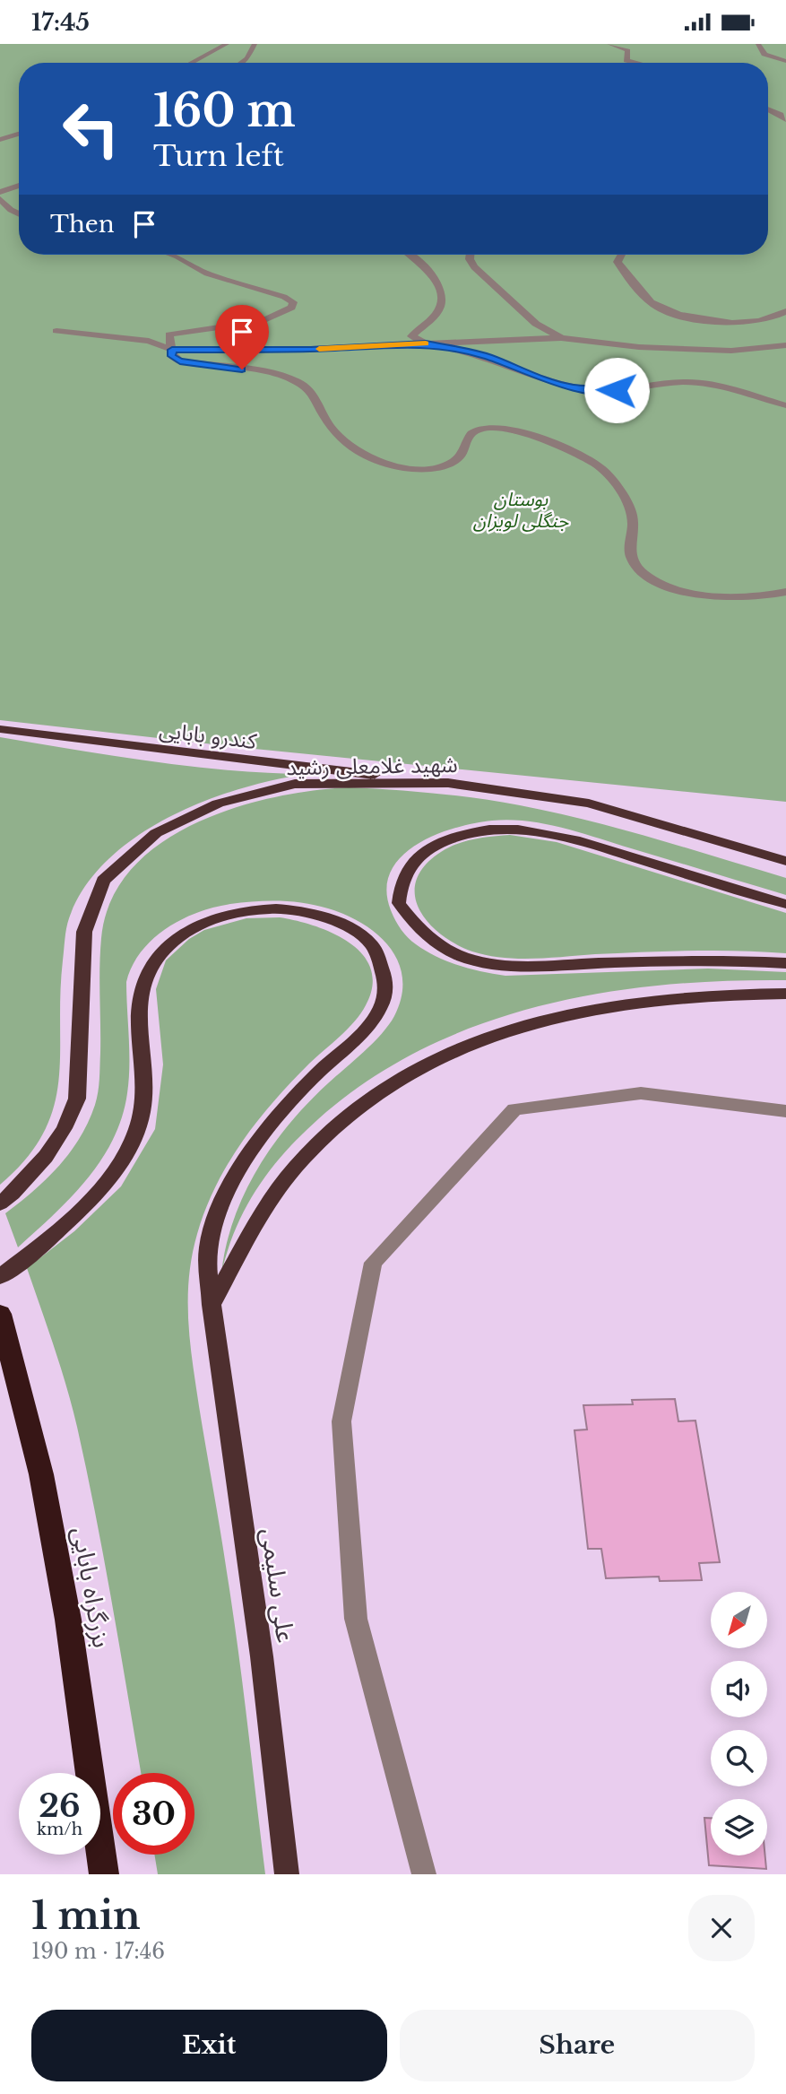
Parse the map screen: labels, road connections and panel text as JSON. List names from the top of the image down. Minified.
{"streets":{"highway":["بزرگراه بابایی"],"main road":["کندرو بابایی","شهید غلامعلی رشید","علی سلیمی"]},"crossings":[["کندرو بابایی","شهید غلامعلی رشید"]],"parks":["بوستان جنگلی لویزان"],"north":"bottom left","page":{"status":"17:45","turn":["160 m","Turn left"],"then":"Then","speed":"26 km/h","limit":"30","heading":["1 min","190 m · 17:46"],"buttons":["Exit","Share"]}}
